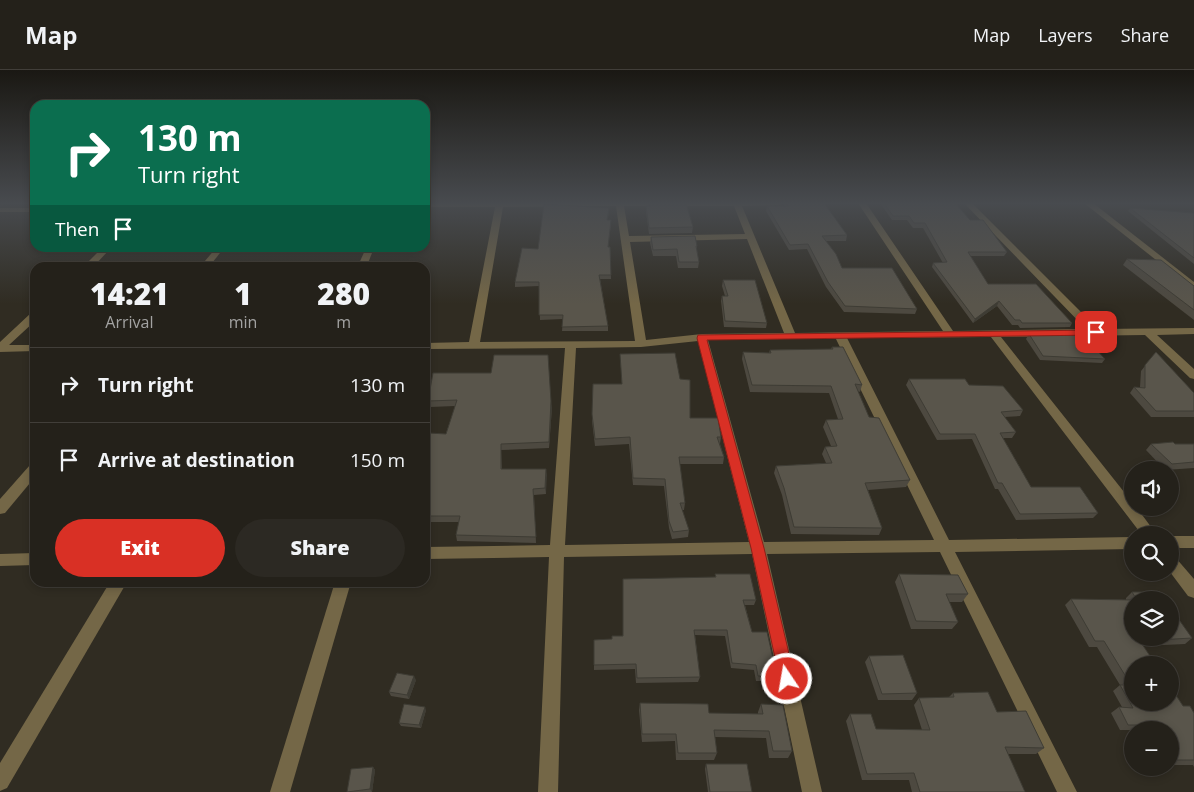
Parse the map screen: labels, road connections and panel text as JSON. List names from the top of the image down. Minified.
{"page":{"header":"Map","nav":["Map","Layers","Share"],"turn":["130 m","Turn right"],"then":"Then","eta":["14:21","Arrival","1","min","280","m"],"list":[{"name":"Turn right","value":"130 m"},{"name":"Arrive at destination","value":"150 m"}],"map_buttons":["+","−"],"buttons":["Exit","Share"]}}
